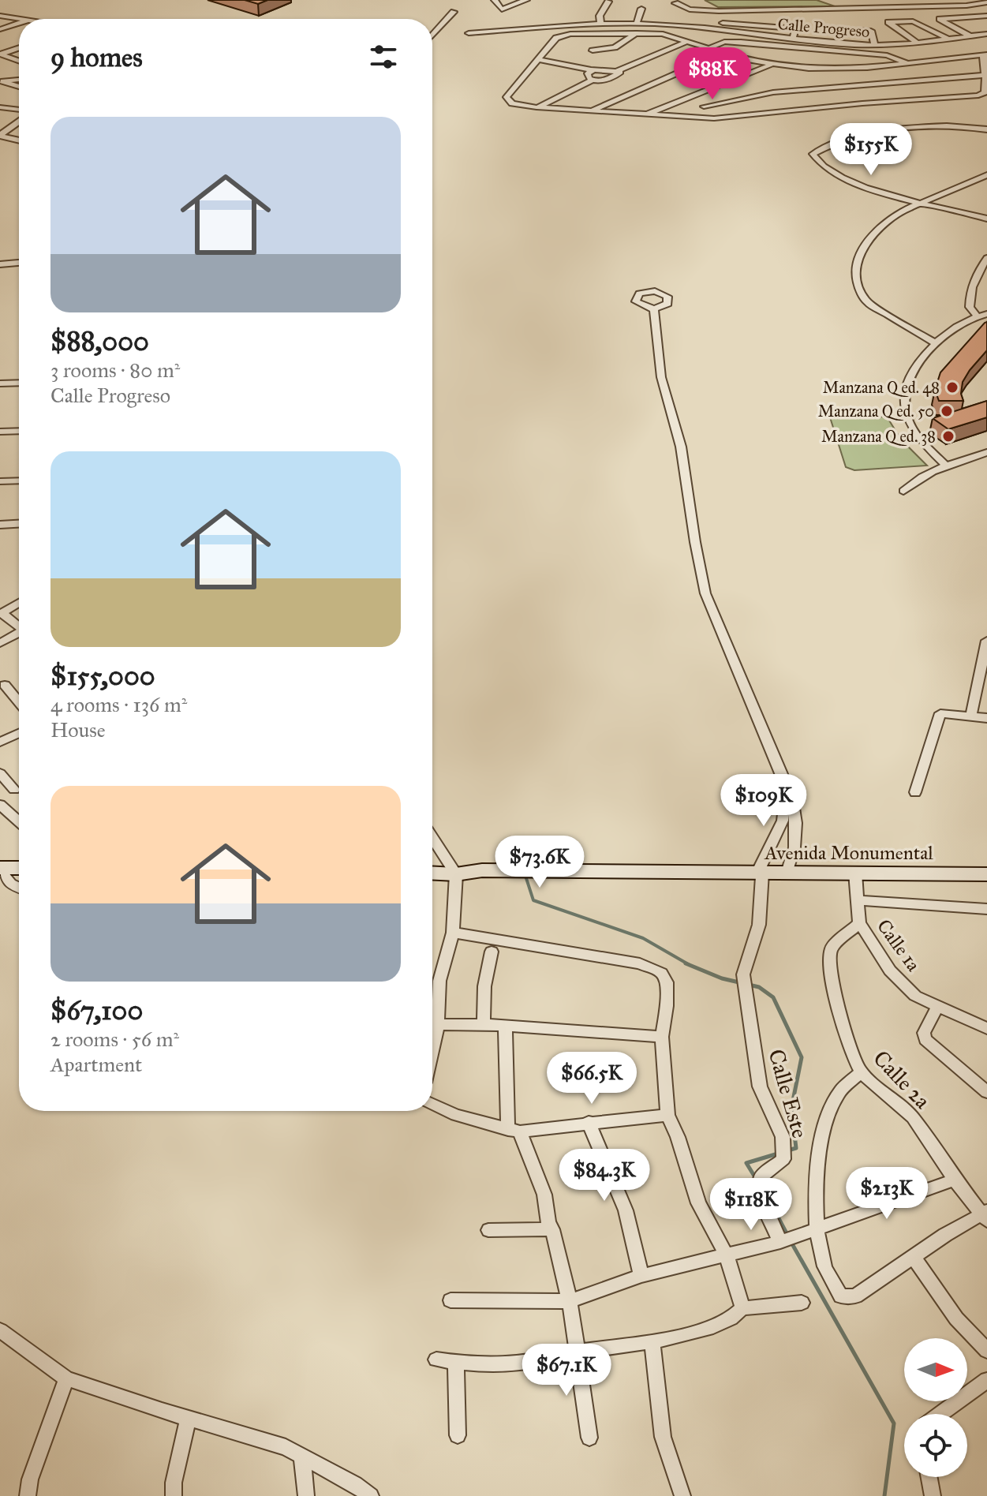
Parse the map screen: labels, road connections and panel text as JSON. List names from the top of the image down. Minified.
{"streets":{"main road":["Avenida Monumental"],"street":["Calle Progreso","Calle 1a","Calle 2a","Calle Este"]},"crossings":[["Avenida Monumental","Calle 1a"],["Avenida Monumental","Calle Este"],["Calle 1a","Calle 2a"]],"places":["Manzana Q ed. 48","Manzana Q ed. 50","Manzana Q ed. 38"],"north":"right","page":{"heading":"9 homes","price":["$88K","$155K","$109K","$73.6K","$66.5K","$84.3K","$213K","$118K","$67.1K"],"list":[{"name":"$88,000","note":"3 rooms · 80 m² · Calle Progreso"},{"name":"$155,000","note":"4 rooms · 136 m² · House"},{"name":"$67,100","note":"2 rooms · 56 m² · Apartment"}]}}
